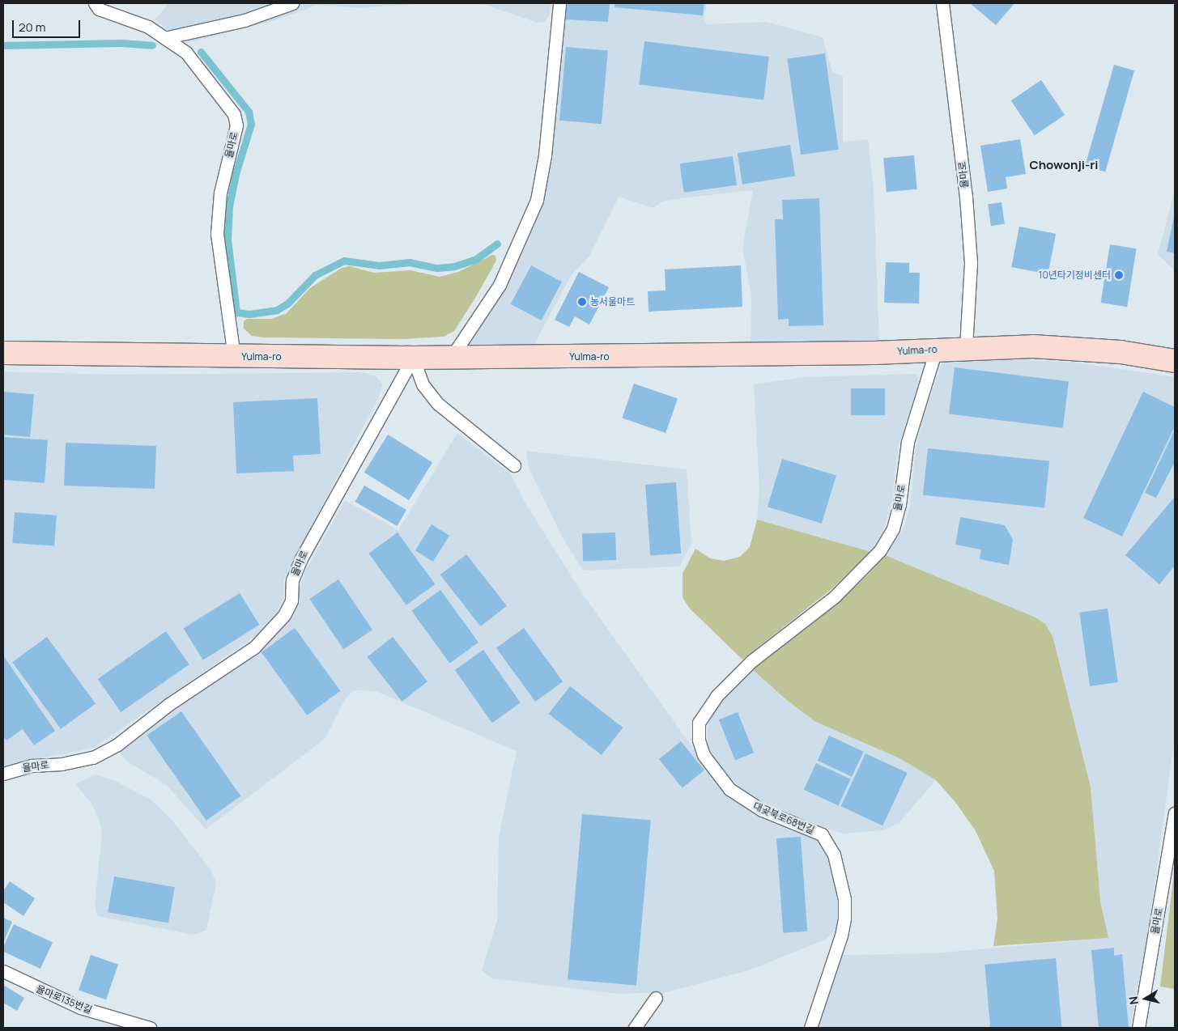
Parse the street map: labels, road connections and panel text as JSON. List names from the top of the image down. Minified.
{"streets":{"street":["Yulma-ro"],"lane":["율마로","대곶북로68번길","율마로135번길"]},"crossings":[["율마로","Yulma-ro"],["율마로","대곶북로68번길"]],"districts":["Chowonji-ri"],"places":["10년타기정비센터","농서울마트"],"scale_bar":"20 m","north":"left"}
